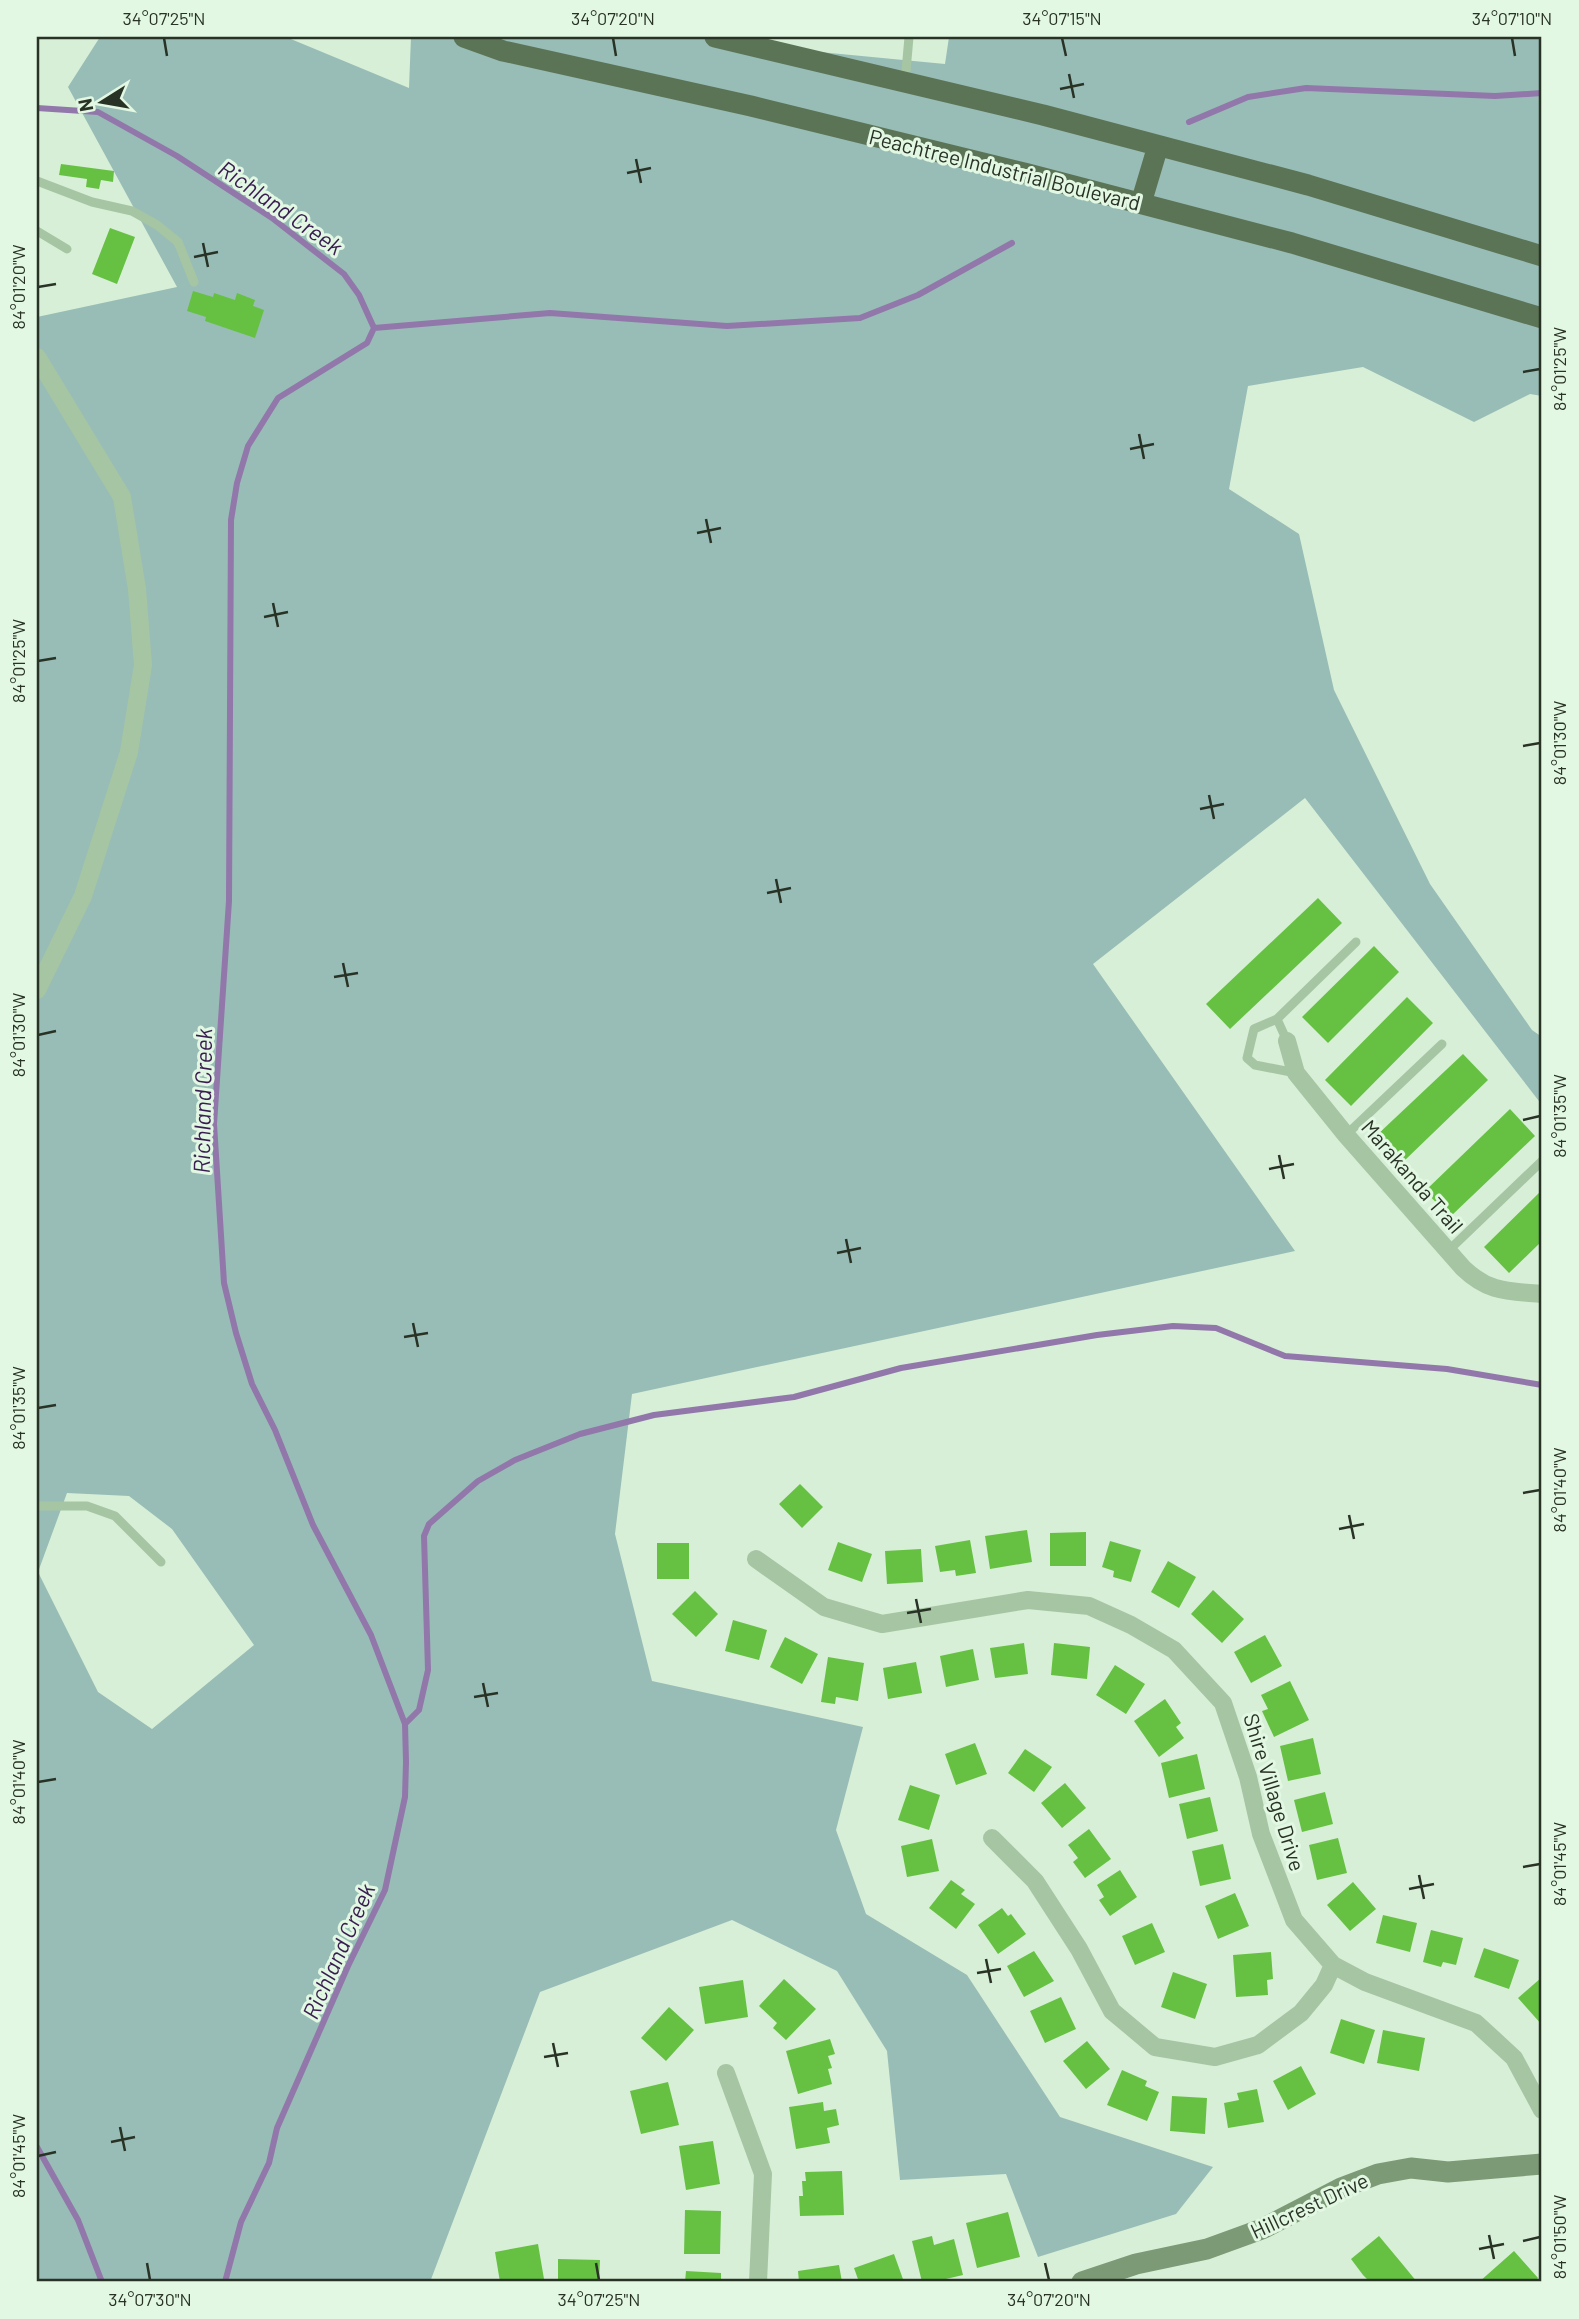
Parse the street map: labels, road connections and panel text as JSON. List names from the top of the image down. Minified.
{"streets":{"main road":["Peachtree Industrial Boulevard"],"street":["Marakanda Trail","Shire Village Drive","Hillcrest Drive"]},"water":["Richland Creek"],"north":"left","coordinates":["34°07'25\"N","34°07'20\"N","34°07'15\"N","34°07'10\"N","84°01'20\"W","84°01'25\"W","84°01'30\"W","84°01'35\"W","84°01'40\"W","84°01'45\"W","84°01'50\"W","34°07'30\"N"]}
